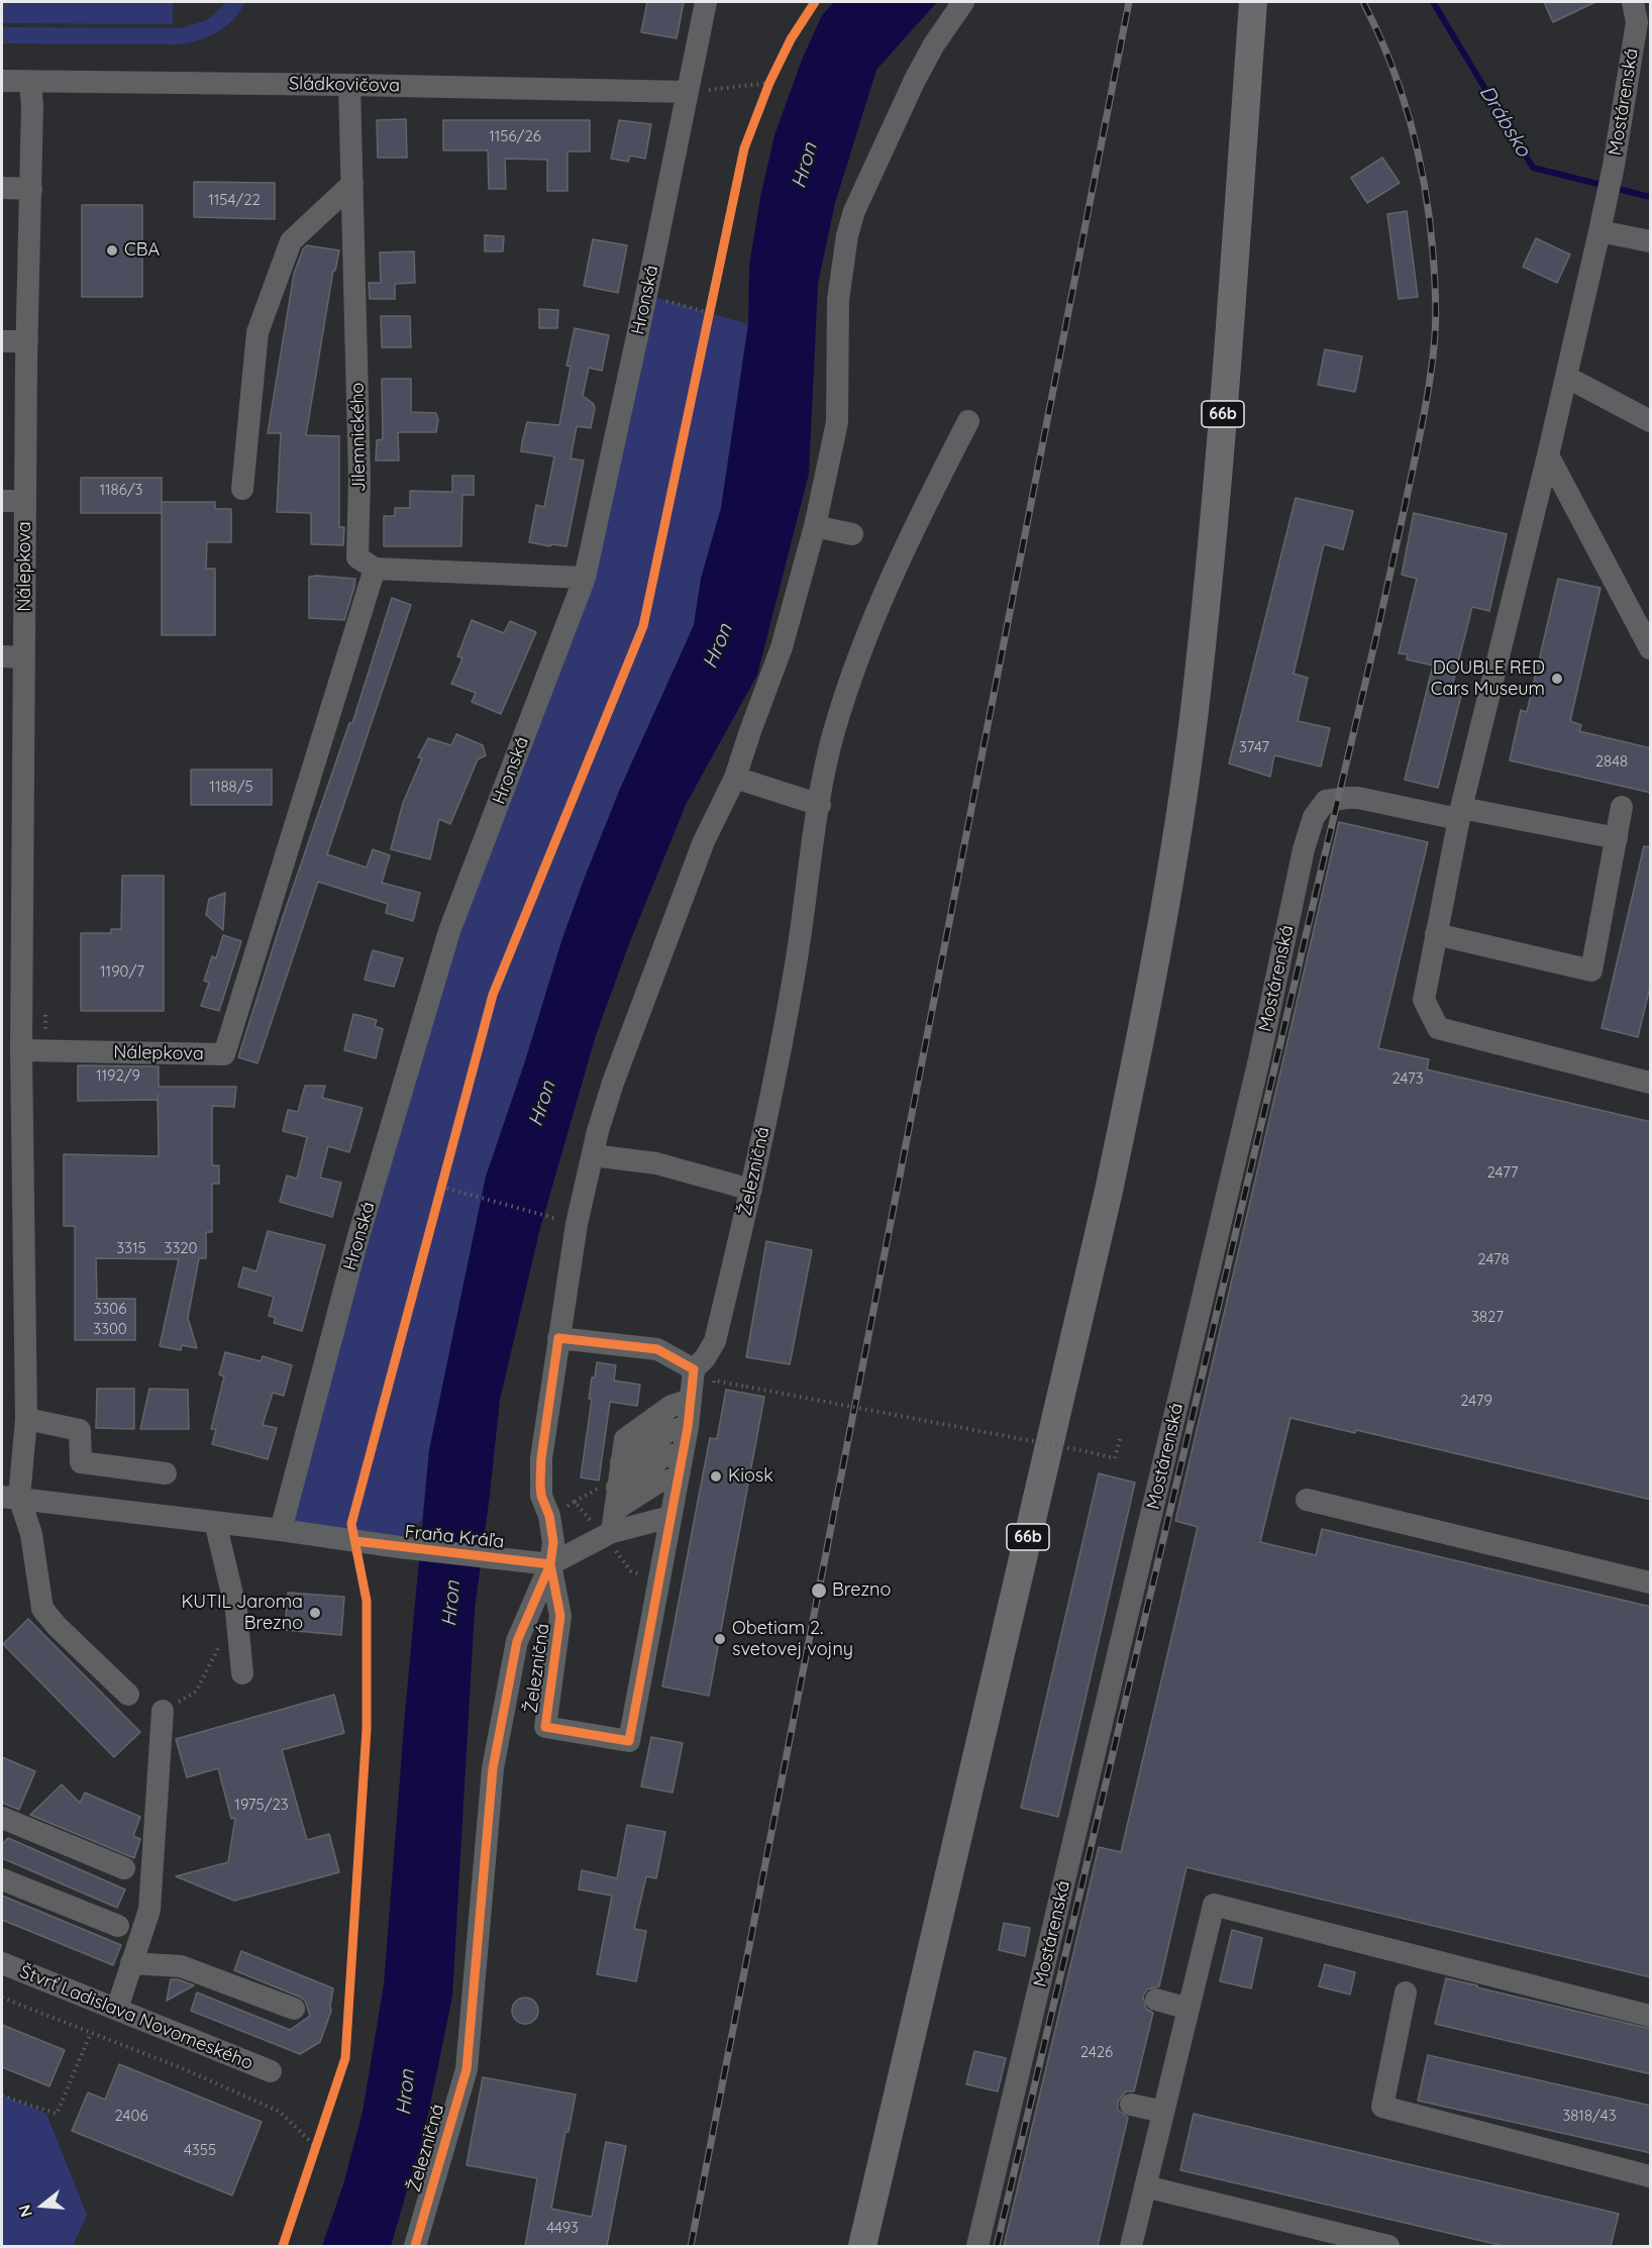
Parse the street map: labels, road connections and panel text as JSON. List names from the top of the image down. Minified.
{"streets":{"main road":["66b"],"street":["Sládkovičova","Mostárenská","Hronská","Jilemnického","Nálepkova","Železničná","Fraňa Kráľa","Štvrť Ladislava Novomeského"]},"crossings":[["Sládkovičova","Hronská"],["Sládkovičova","Jilemnického"],["Sládkovičova","Nálepkova"],["Hronská","Fraňa Kráľa"],["Jilemnického","Nálepkova"],["Nálepkova","Fraňa Kráľa"],["Železničná","Fraňa Kráľa"]],"water":["Drábsko","Hron"],"places":["CBA","DOUBLE RED Cars Museum","Kiosk","Brezno","KUTIL Jaroma Brezno","Obetiam 2. svetovej vojny"],"house_numbers":["1156/26","1154/22","1186/3","3747","2848","1188/5","1190/7","1192/9","2473","2477","3315","3320","2478","3306","3827","3300","2479","1975/23","2426","2406","3818/43","4355","4493"],"north":"left"}
